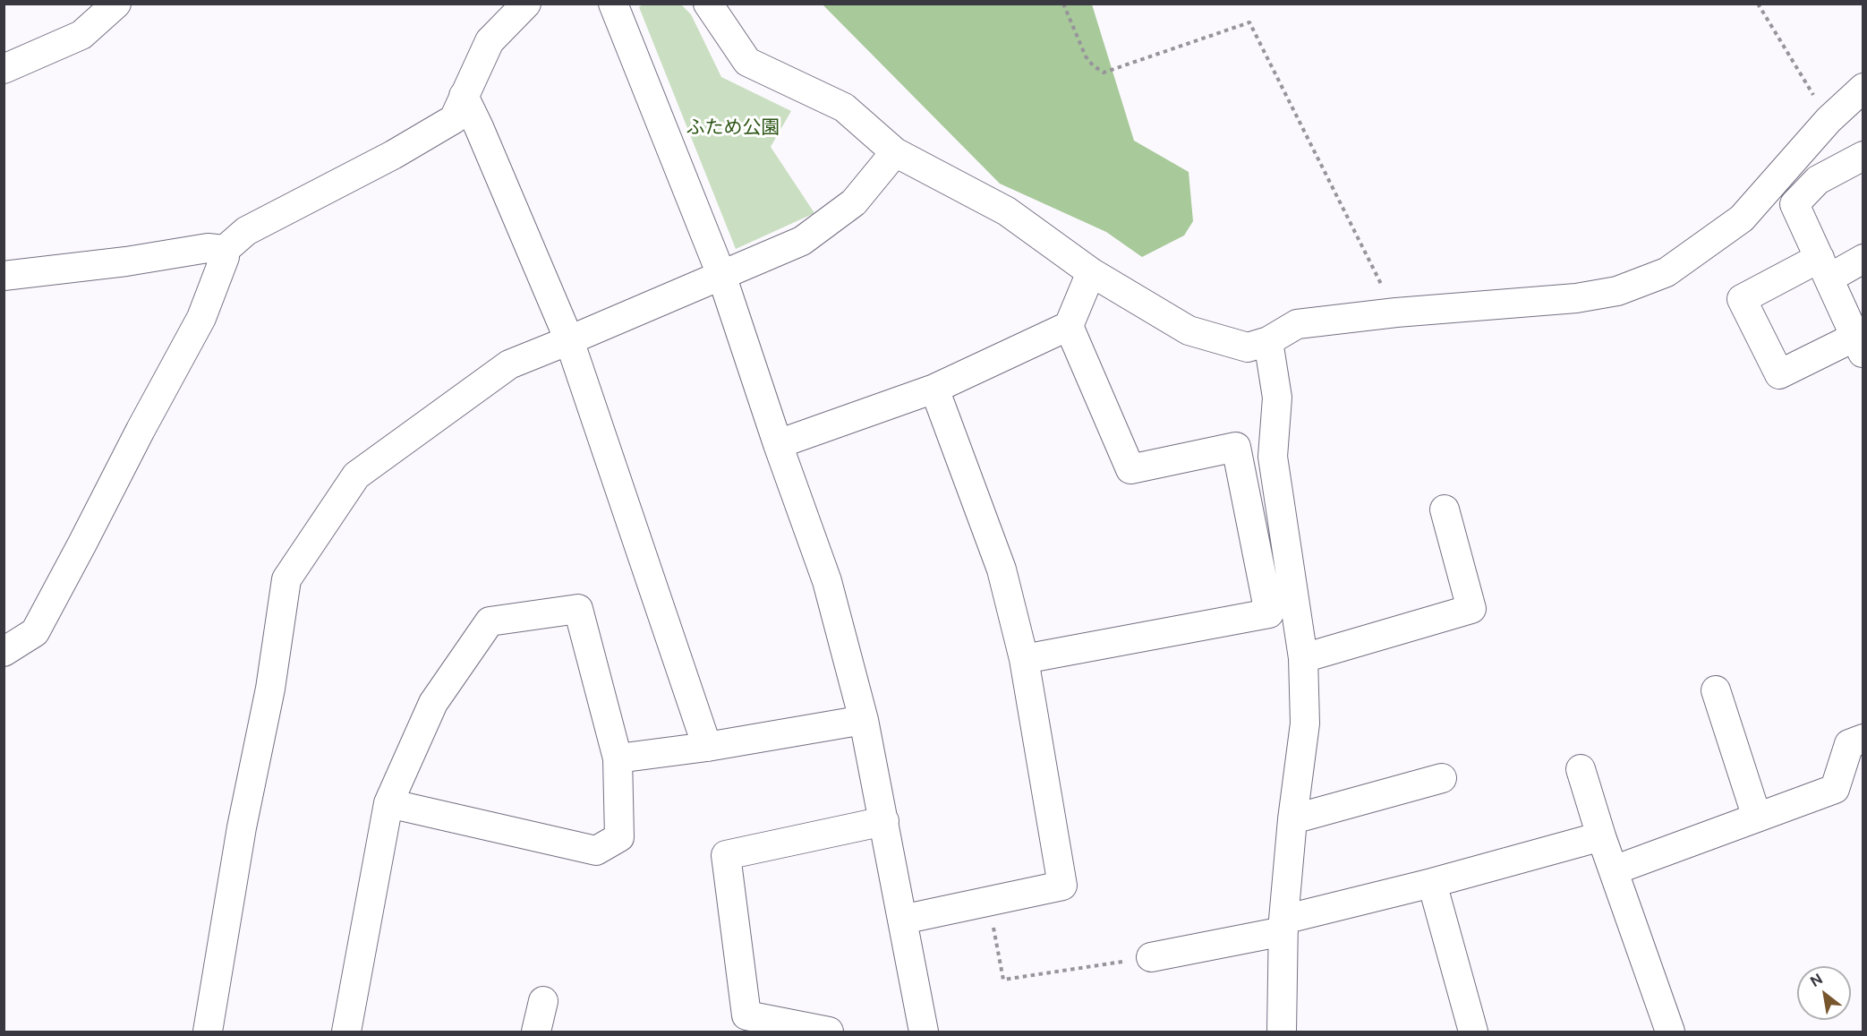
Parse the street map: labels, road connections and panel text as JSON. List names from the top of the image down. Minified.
{"parks":["ふため公園"],"north":"top left"}
